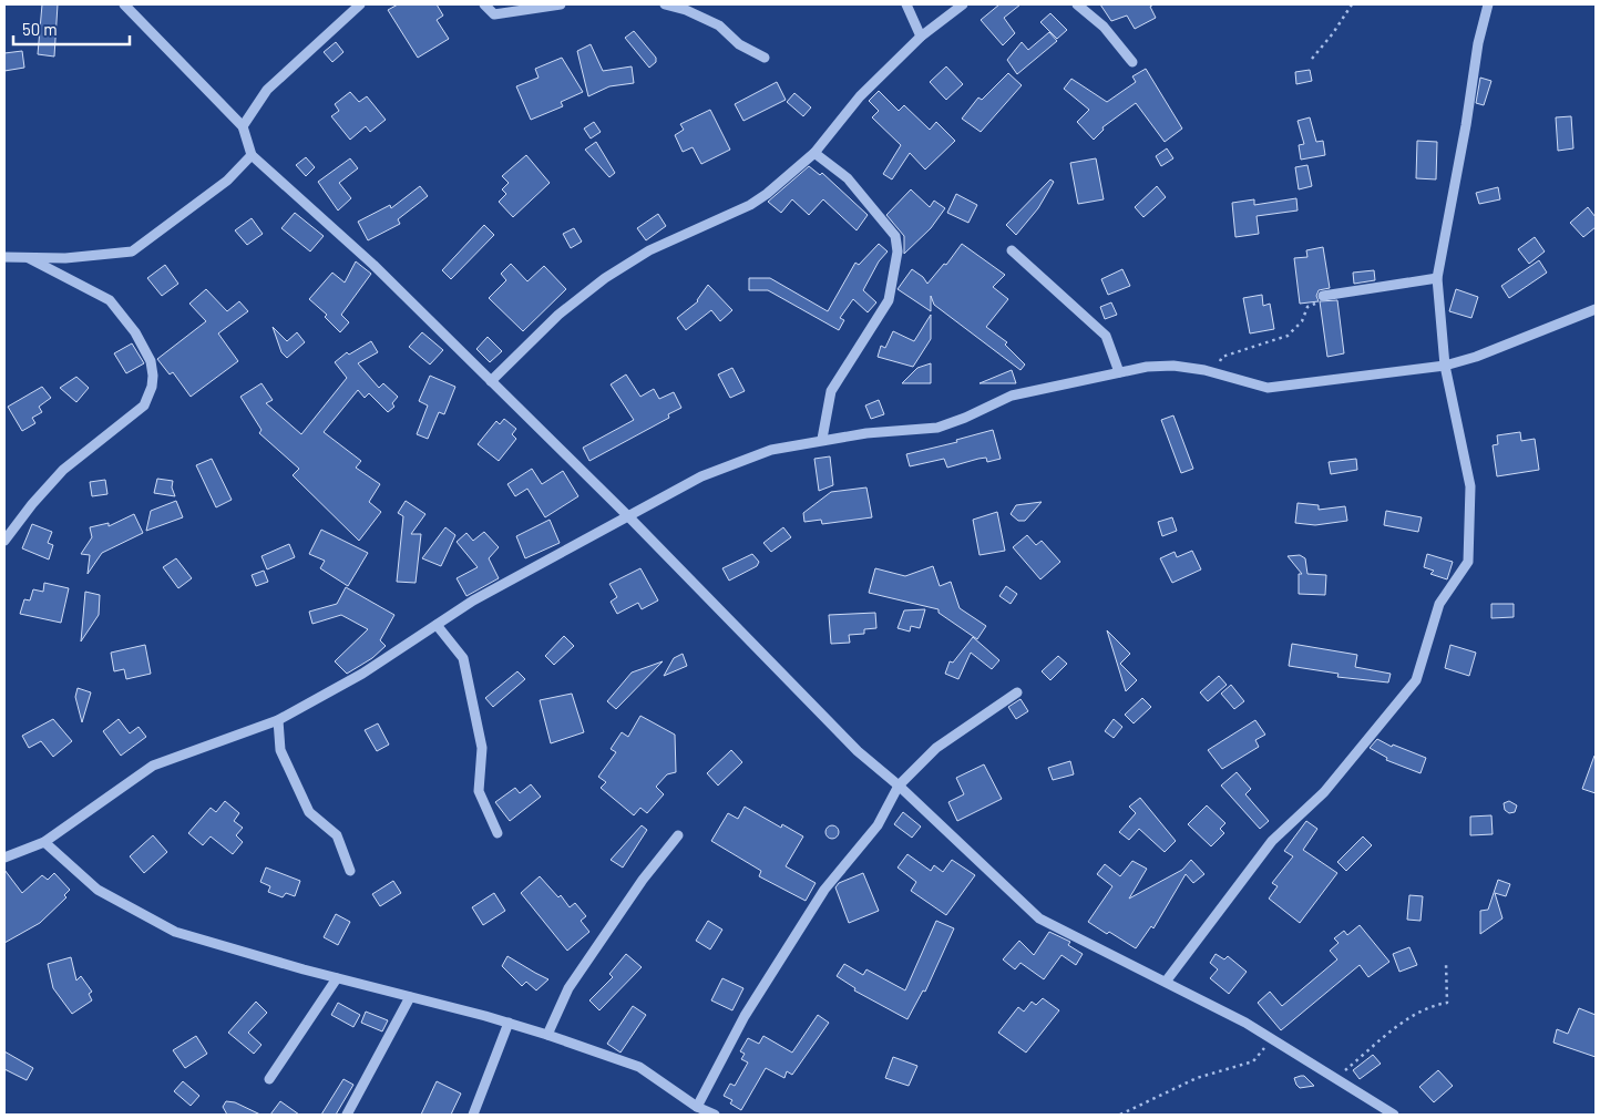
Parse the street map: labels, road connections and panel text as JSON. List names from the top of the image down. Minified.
{"scale_bar":"50 m"}
